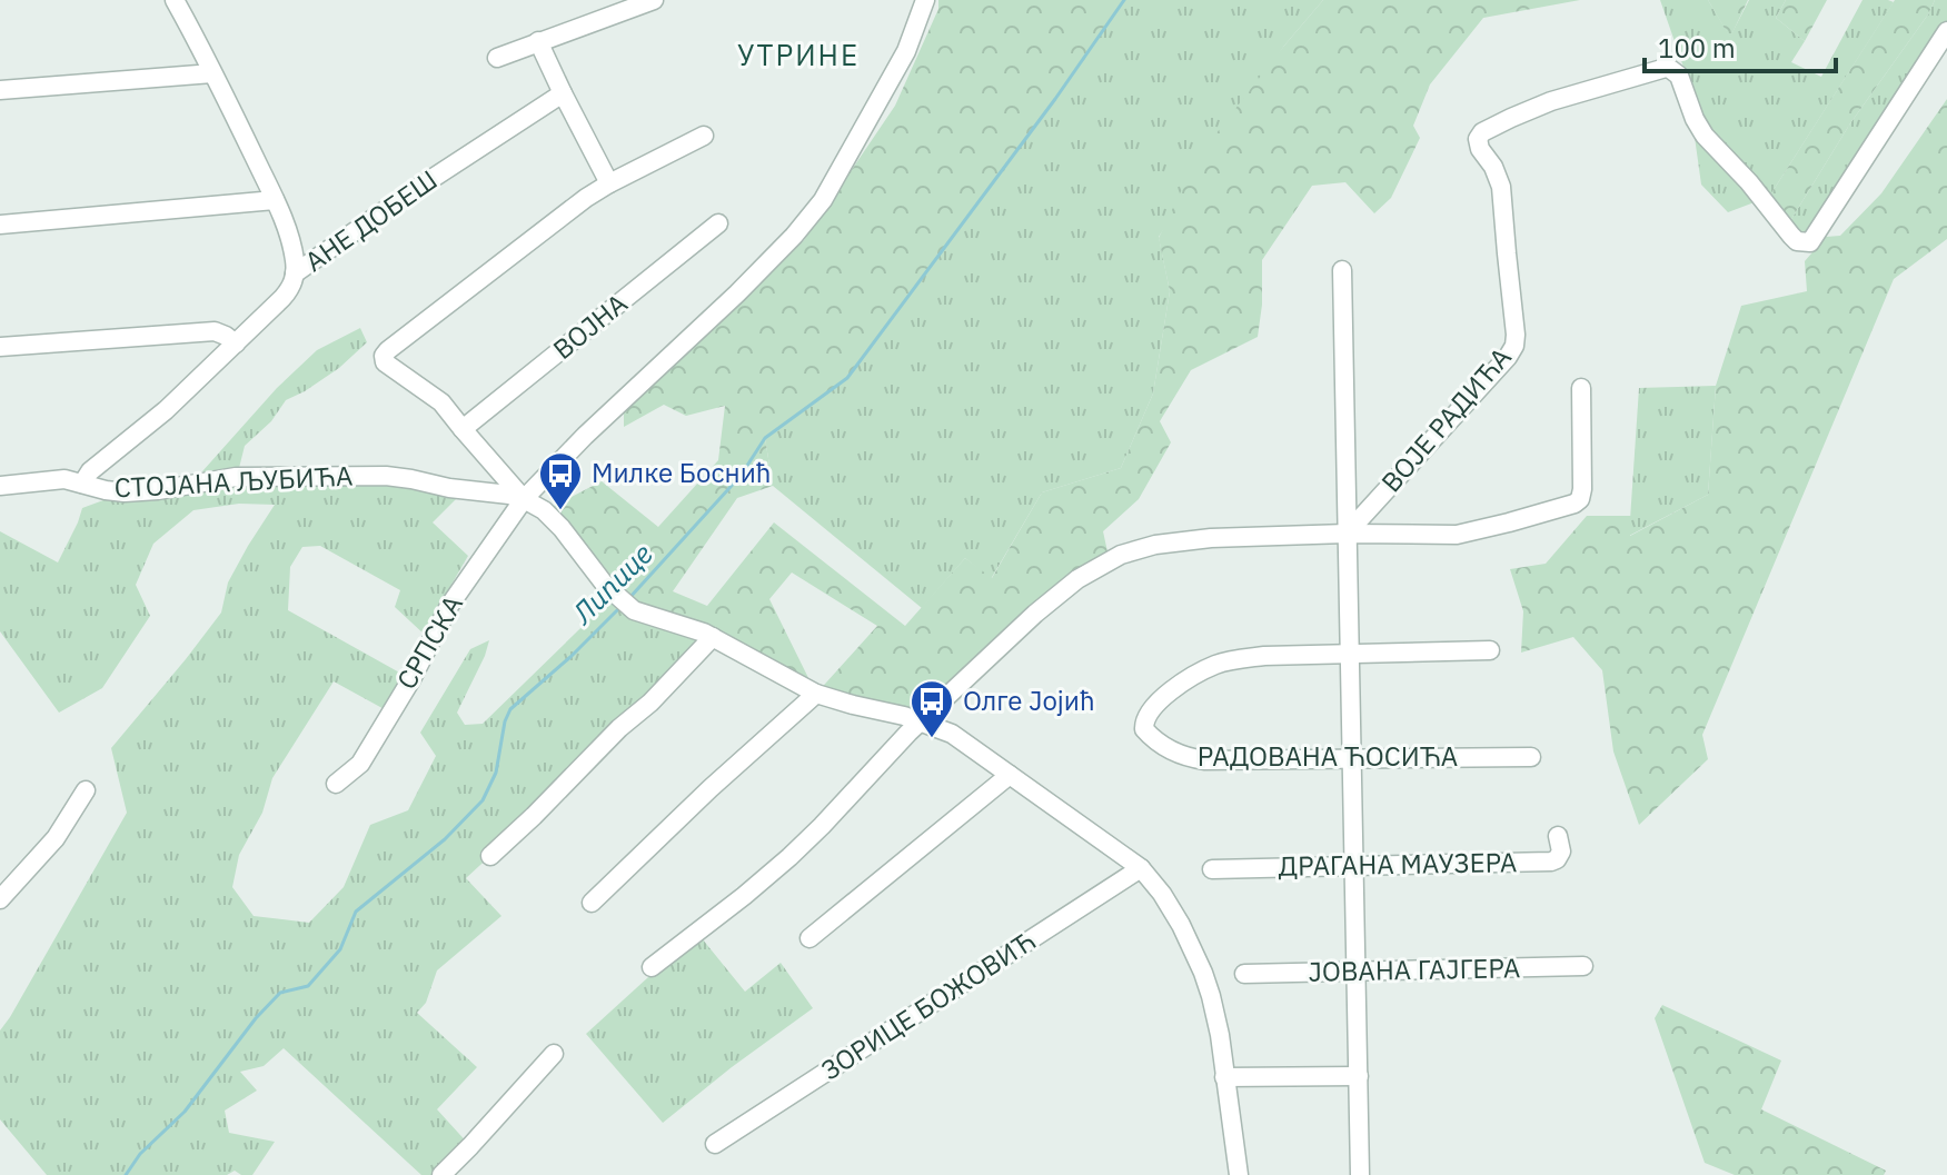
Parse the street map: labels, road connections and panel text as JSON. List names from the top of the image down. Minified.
{"streets":{"street":["АНЕ ДОБЕШ","ВОЈНА","ВОЈЕ РАДИЋА","СТОЈАНА ЉУБИЋА","СРПСКА","РАДОВАНА ЋОСИЋА","ДРАГАНА МАУЗЕРА","ЈОВАНА ГАЈГЕРА","ЗОРИЦЕ БОЖОВИЋ"]},"crossings":[["АНЕ ДОБЕШ","СТОЈАНА ЉУБИЋА"],["ВОЈЕ РАДИЋА","РАДОВАНА ЋОСИЋА"],["ВОЈЕ РАДИЋА","ДРАГАНА МАУЗЕРА"],["ВОЈЕ РАДИЋА","ЈОВАНА ГАЈГЕРА"],["СТОЈАНА ЉУБИЋА","СРПСКА"],["СТОЈАНА ЉУБИЋА","ЗОРИЦЕ БОЖОВИЋ"]],"districts":["УТРИНЕ"],"water":["Липице"],"places":{"bus stop":["Милке Боснић","Олге Јојић"]},"scale_bar":"100 m"}
